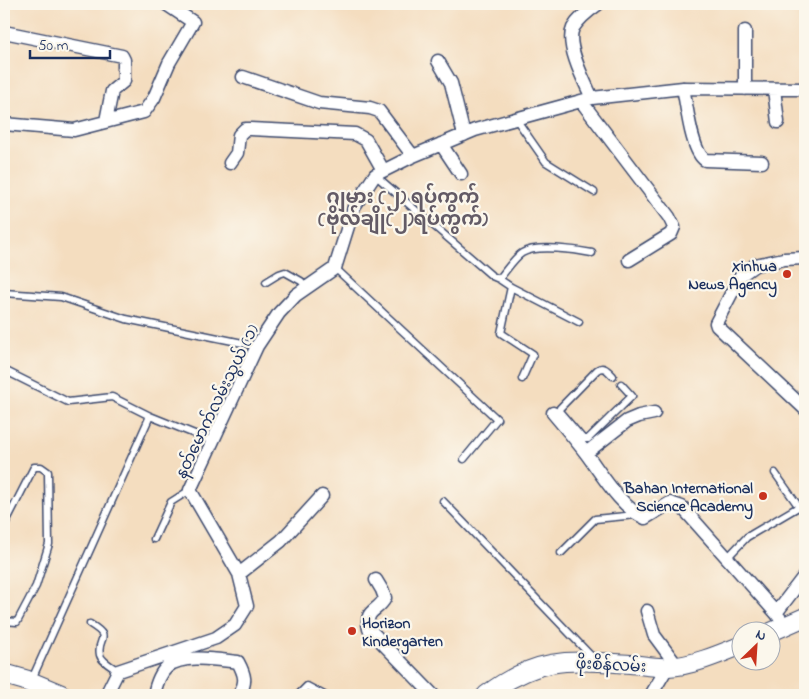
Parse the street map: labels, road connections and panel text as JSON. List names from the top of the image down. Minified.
{"streets":{"main road":["ဖိုးစိန်လမ်း"],"street":["နတ်မောက်လမ်းသွယ် (၁)"]},"districts":["ဂျမား (၂) ရပ်ကွက် (ဗိုလ်ချို(၂)ရပ်ကွက်)"],"places":["Xinhua News Agency","Bahan International Science Academy","Horizon Kindergarten"],"scale_bar":"50 m","north":"top right"}
